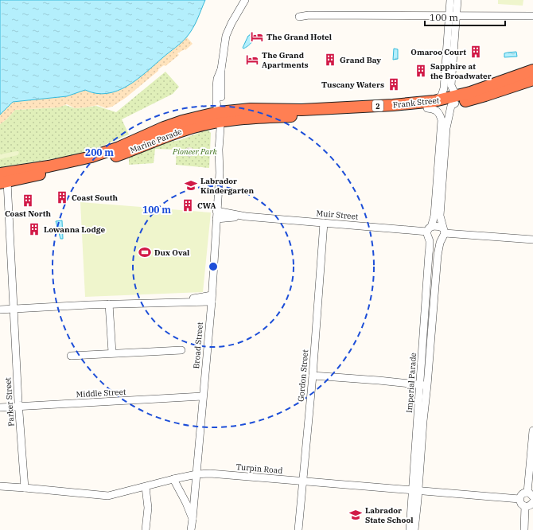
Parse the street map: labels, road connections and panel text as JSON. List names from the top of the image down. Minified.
{"streets":{"highway":["Frank Street","2","Marine Parade"],"street":["Muir Street","Broad Street","Gordon Street","Imperial Parade","Middle Street","Parker Street","Turpin Road"]},"crossings":[["Frank Street","Marine Parade"],["Frank Street","Broad Street"],["Frank Street","Imperial Parade"],["Marine Parade","Broad Street"],["Marine Parade","Parker Street"],["Muir Street","Broad Street"],["Muir Street","Gordon Street"],["Muir Street","Imperial Parade"],["Broad Street","Middle Street"],["Broad Street","Turpin Road"],["Gordon Street","Turpin Road"],["Imperial Parade","Turpin Road"],["Middle Street","Parker Street"],["Parker Street","Turpin Road"]],"parks":["Pioneer Park"],"places":{"hotel":["The Grand Hotel","The Grand Apartments"],"building":["Omaroo Court","Grand Bay","Sapphire at the Broadwater","Tuscany Waters","Coast South","Coast North","CWA","Lowanna Lodge"],"school or university":["Labrador Kindergarten","Labrador State School"],"sports":["Dux Oval"]},"scale_bar":"100 m","rings":["200 m","100 m"]}
